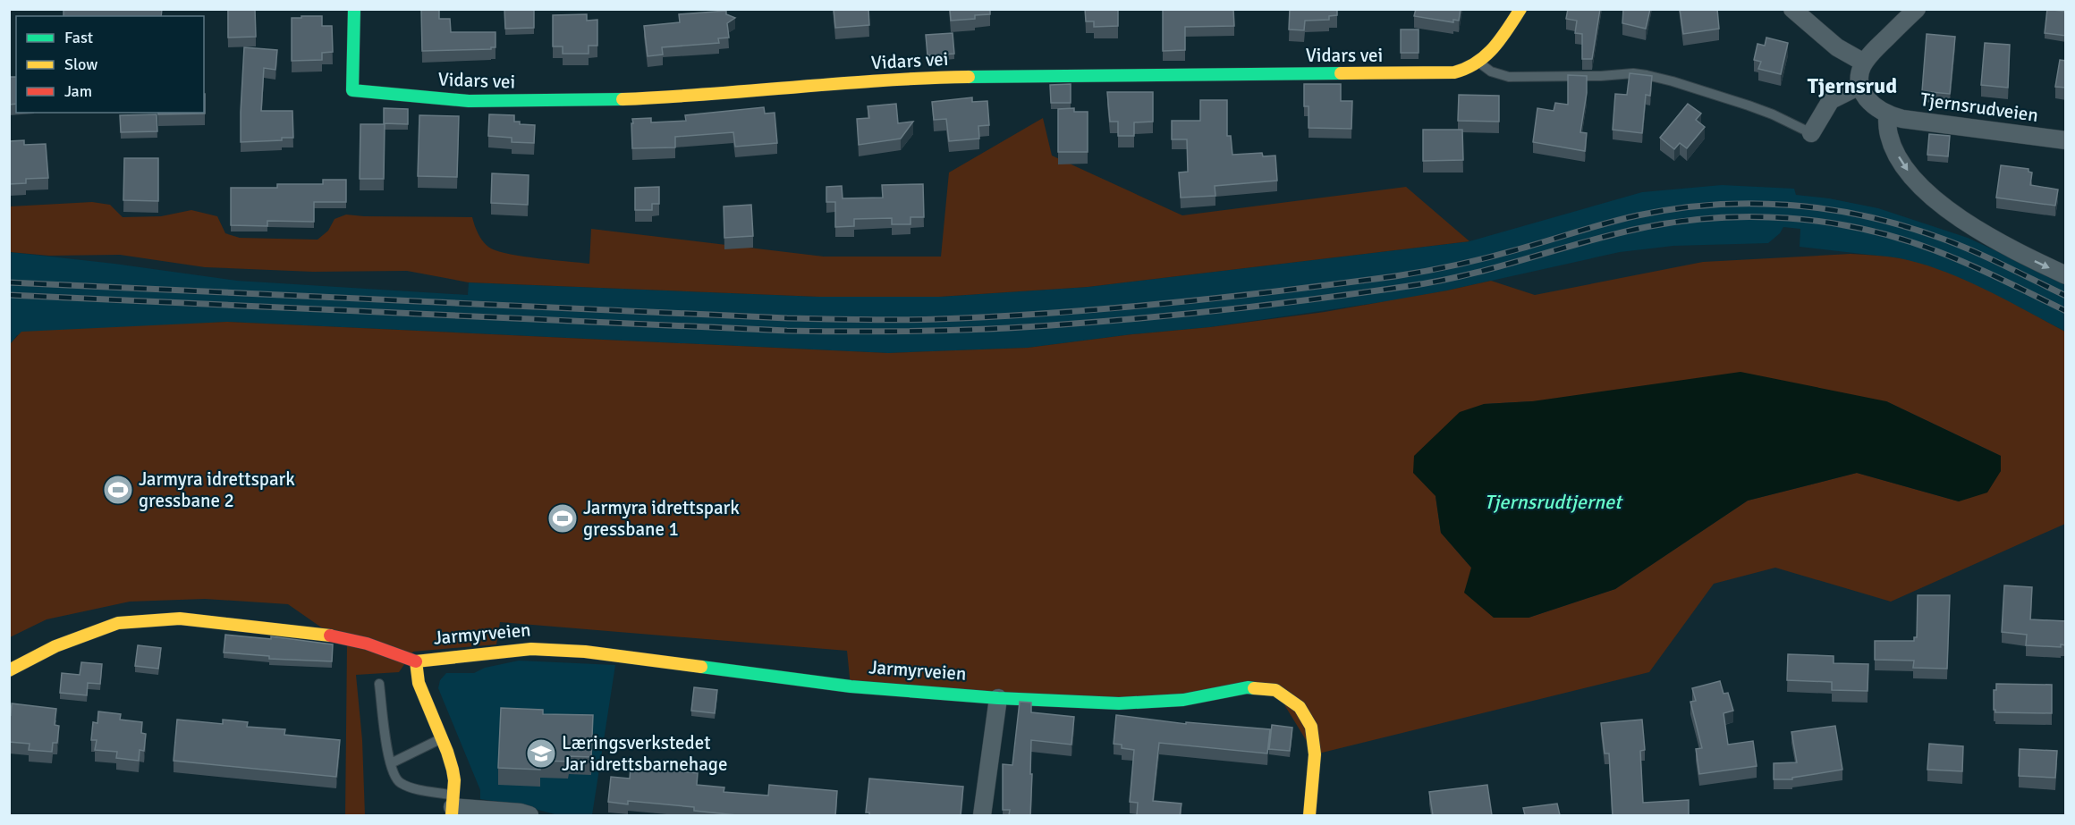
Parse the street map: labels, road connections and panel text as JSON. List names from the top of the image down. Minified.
{"streets":{"street":["Vidars vei","Tjernsrudveien","Jarmyrveien"]},"districts":["Tjernsrud"],"water":["Tjernsrudtjernet"],"places":{"sports":["Jarmyra idrettspark gressbane 2","Jarmyra idrettspark gressbane 1"],"school or university":["Læringsverkstedet Jar idrettsbarnehage"]},"legend":["Fast","Slow","Jam"]}
